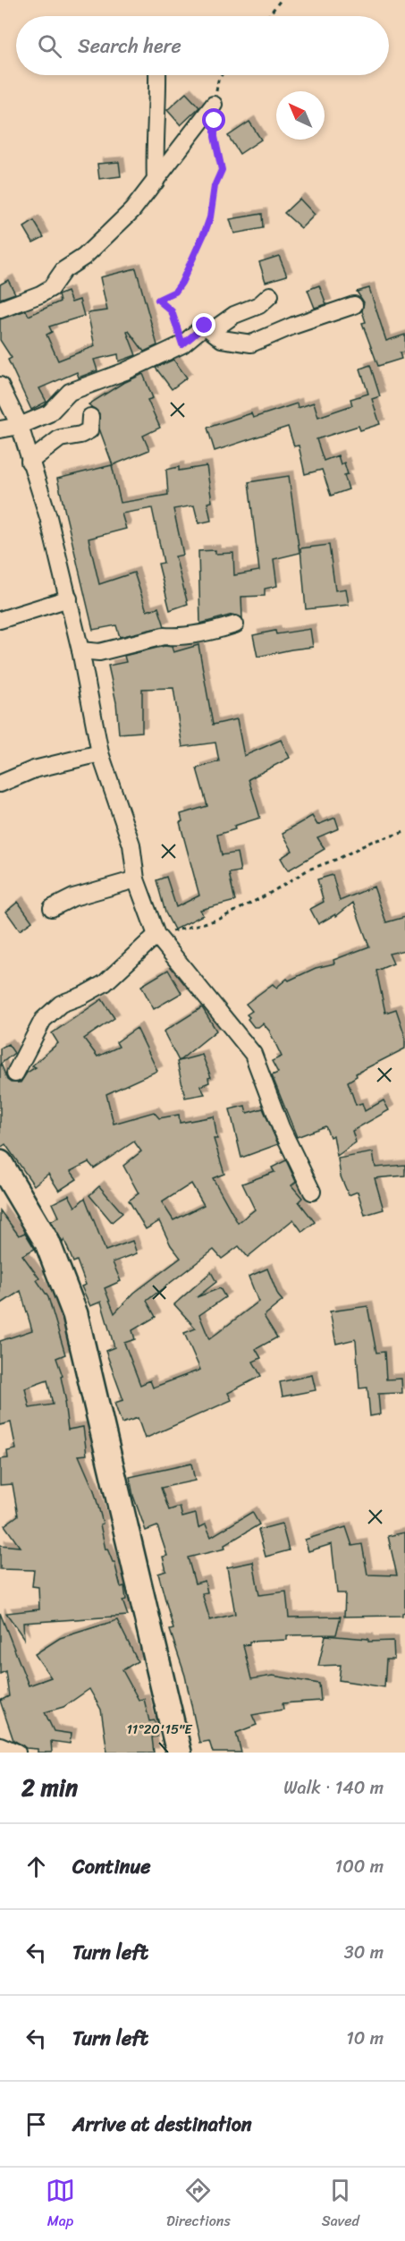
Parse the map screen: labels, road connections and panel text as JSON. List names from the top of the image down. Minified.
{"north":"top left","page":{"search":"Search here","heading":["2 min","Walk · 140 m"],"list":[["Continue","100 m"],["Turn left","30 m"],["Turn left","10 m"],"Arrive at destination"],"nav":["Map","Directions","Saved"]},"coordinates":["11°20'15\"E"]}
